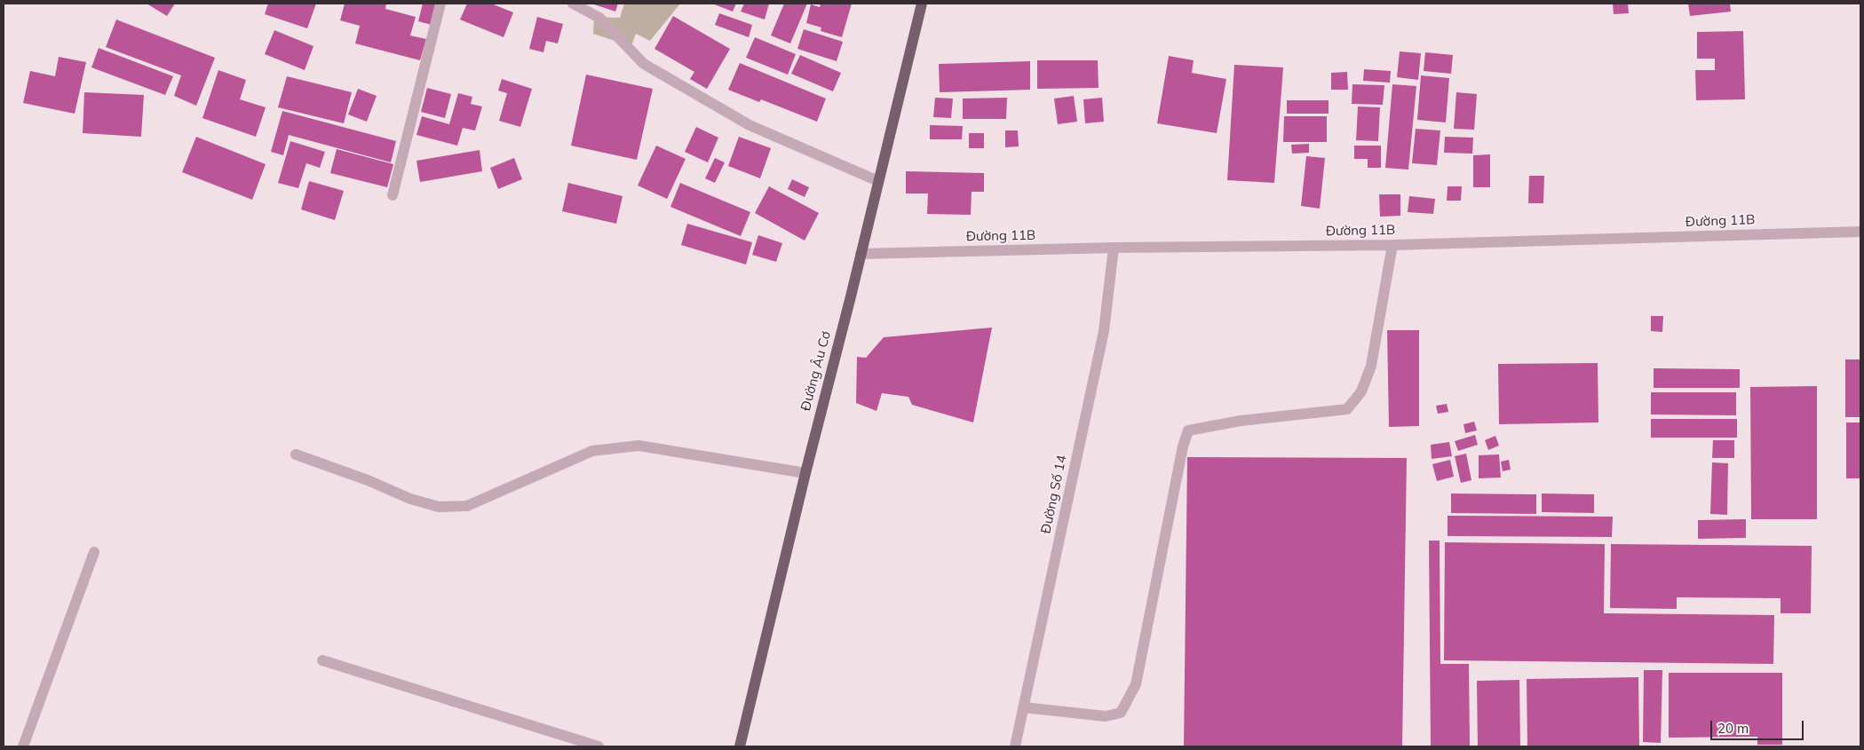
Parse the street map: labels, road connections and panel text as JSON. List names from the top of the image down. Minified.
{"streets":{"main road":["Đường Âu Cơ"],"street":["Đường 11B","Đường Số 14"]},"crossings":[["Đường 11B","Đường Âu Cơ"],["Đường 11B","Đường Số 14"]],"scale_bar":"20 m"}
